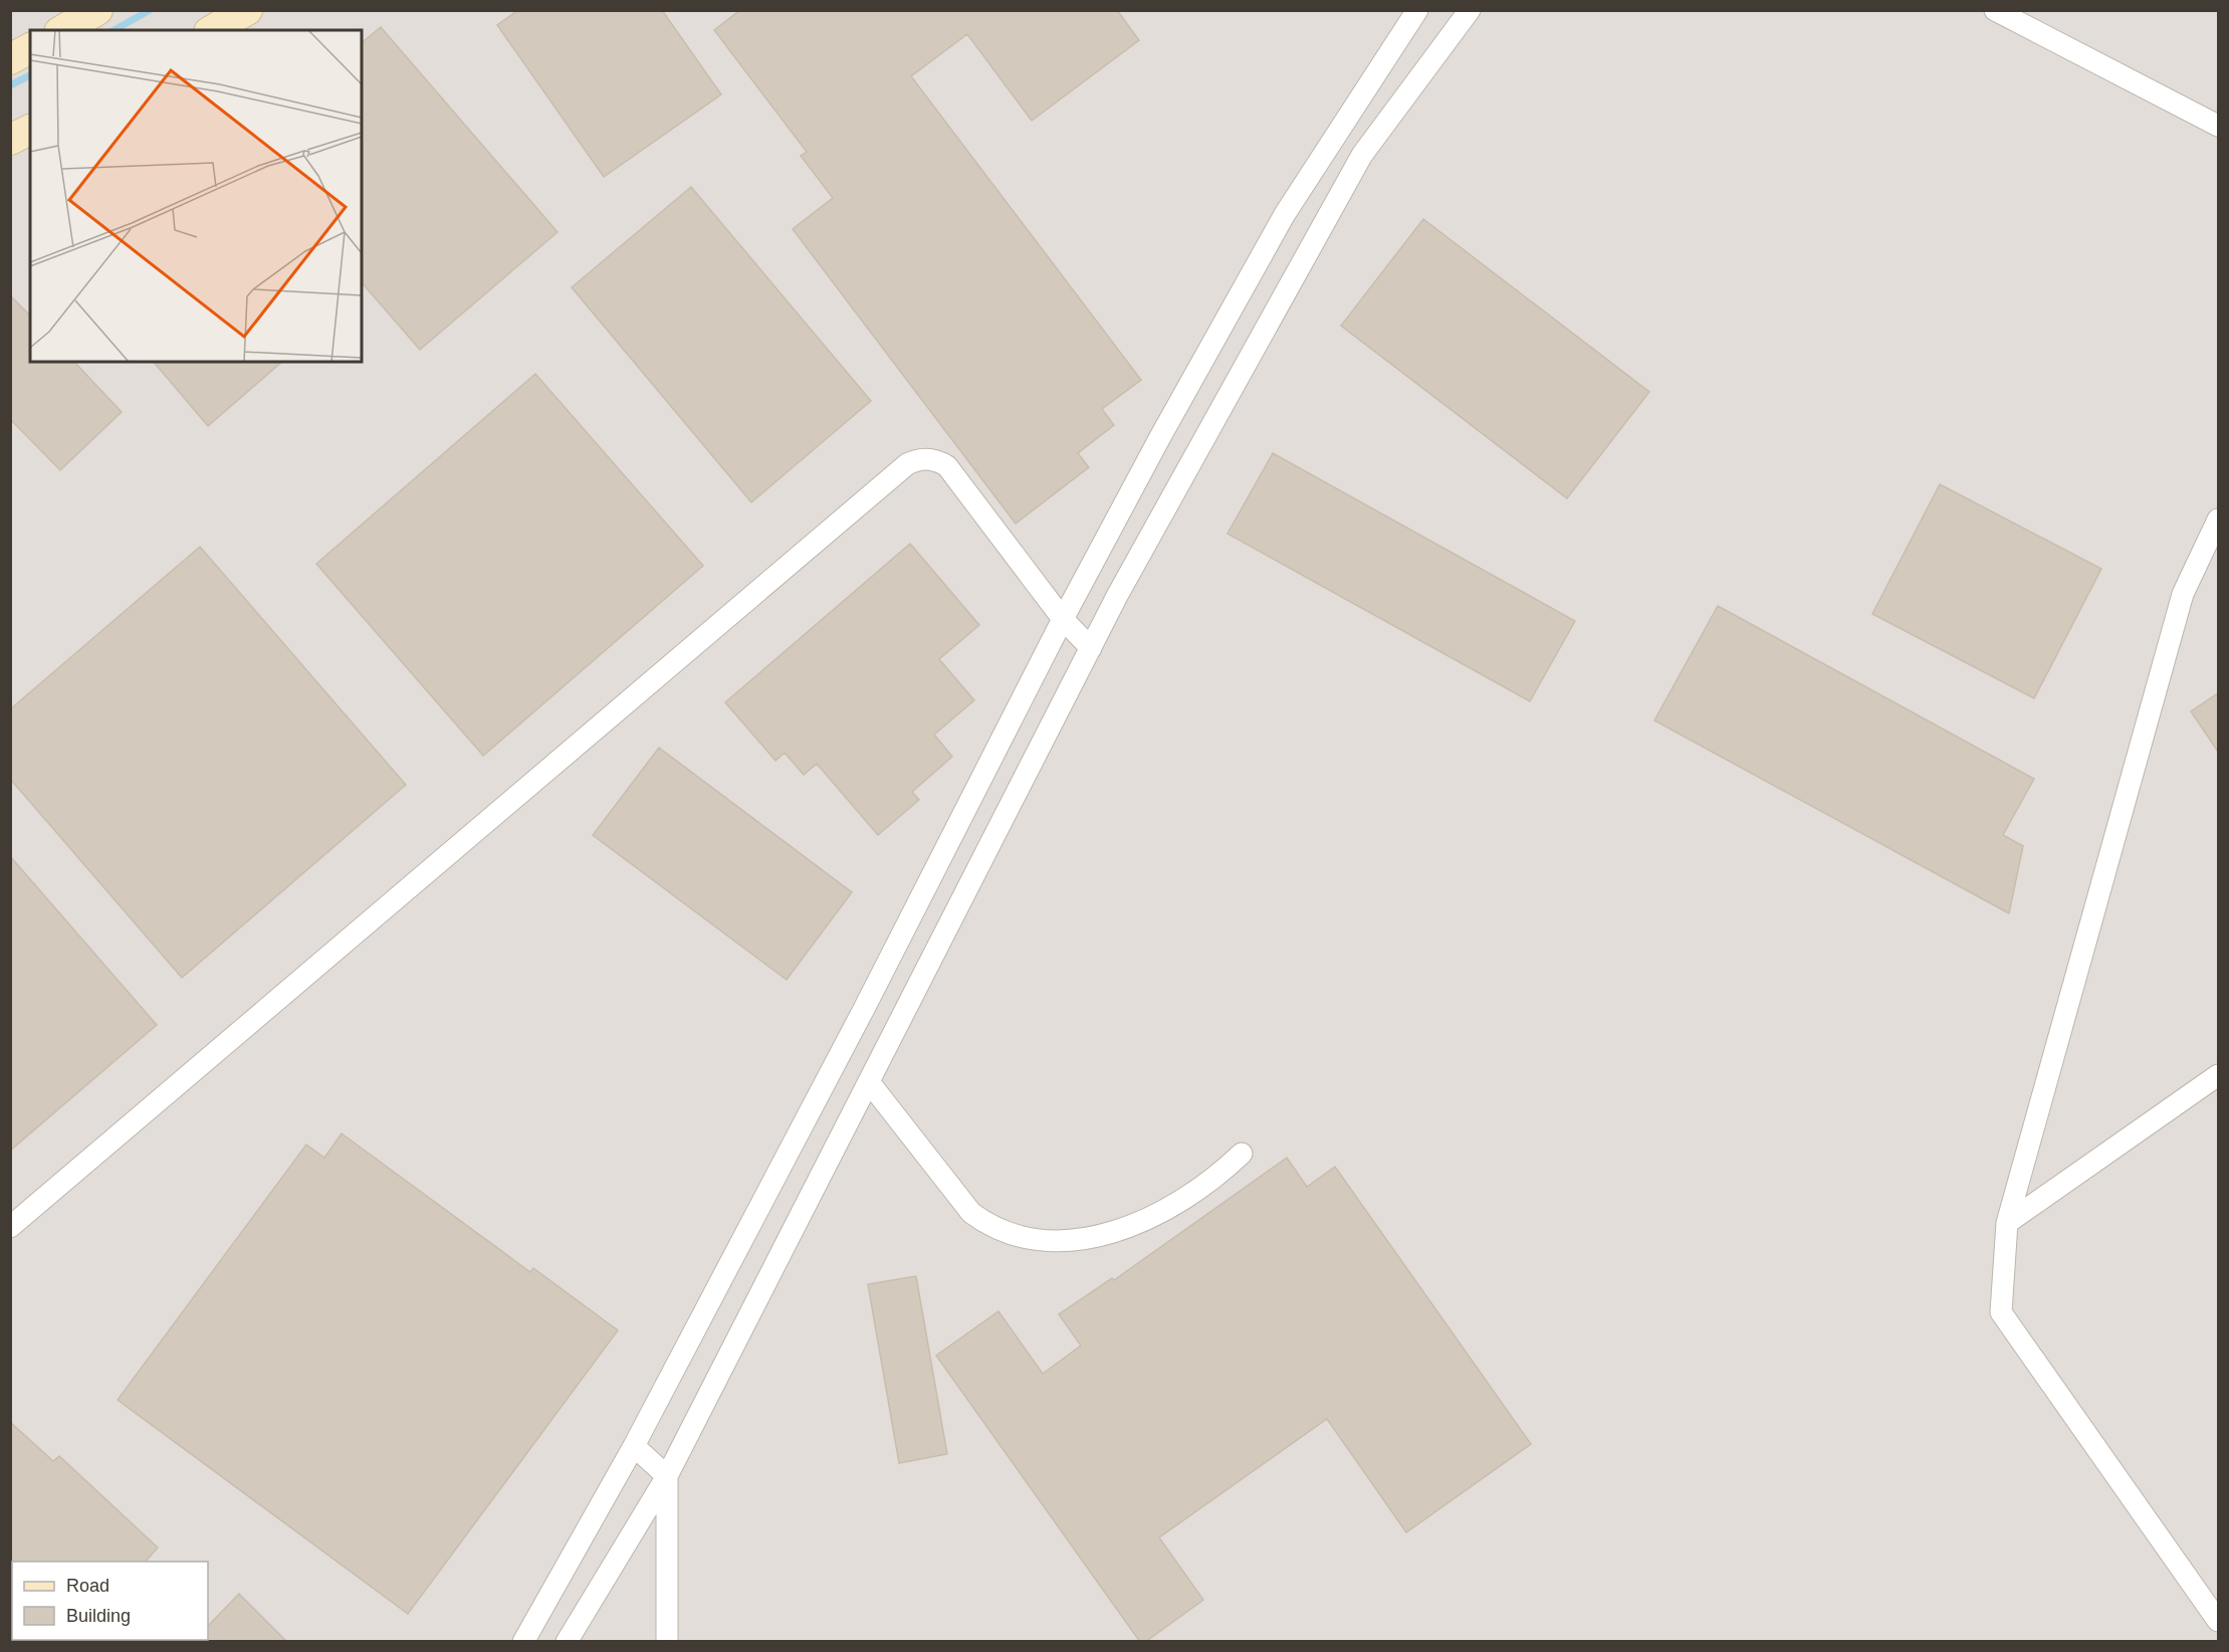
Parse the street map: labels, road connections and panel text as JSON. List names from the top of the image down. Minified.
{"legend":["Road","Building"]}
